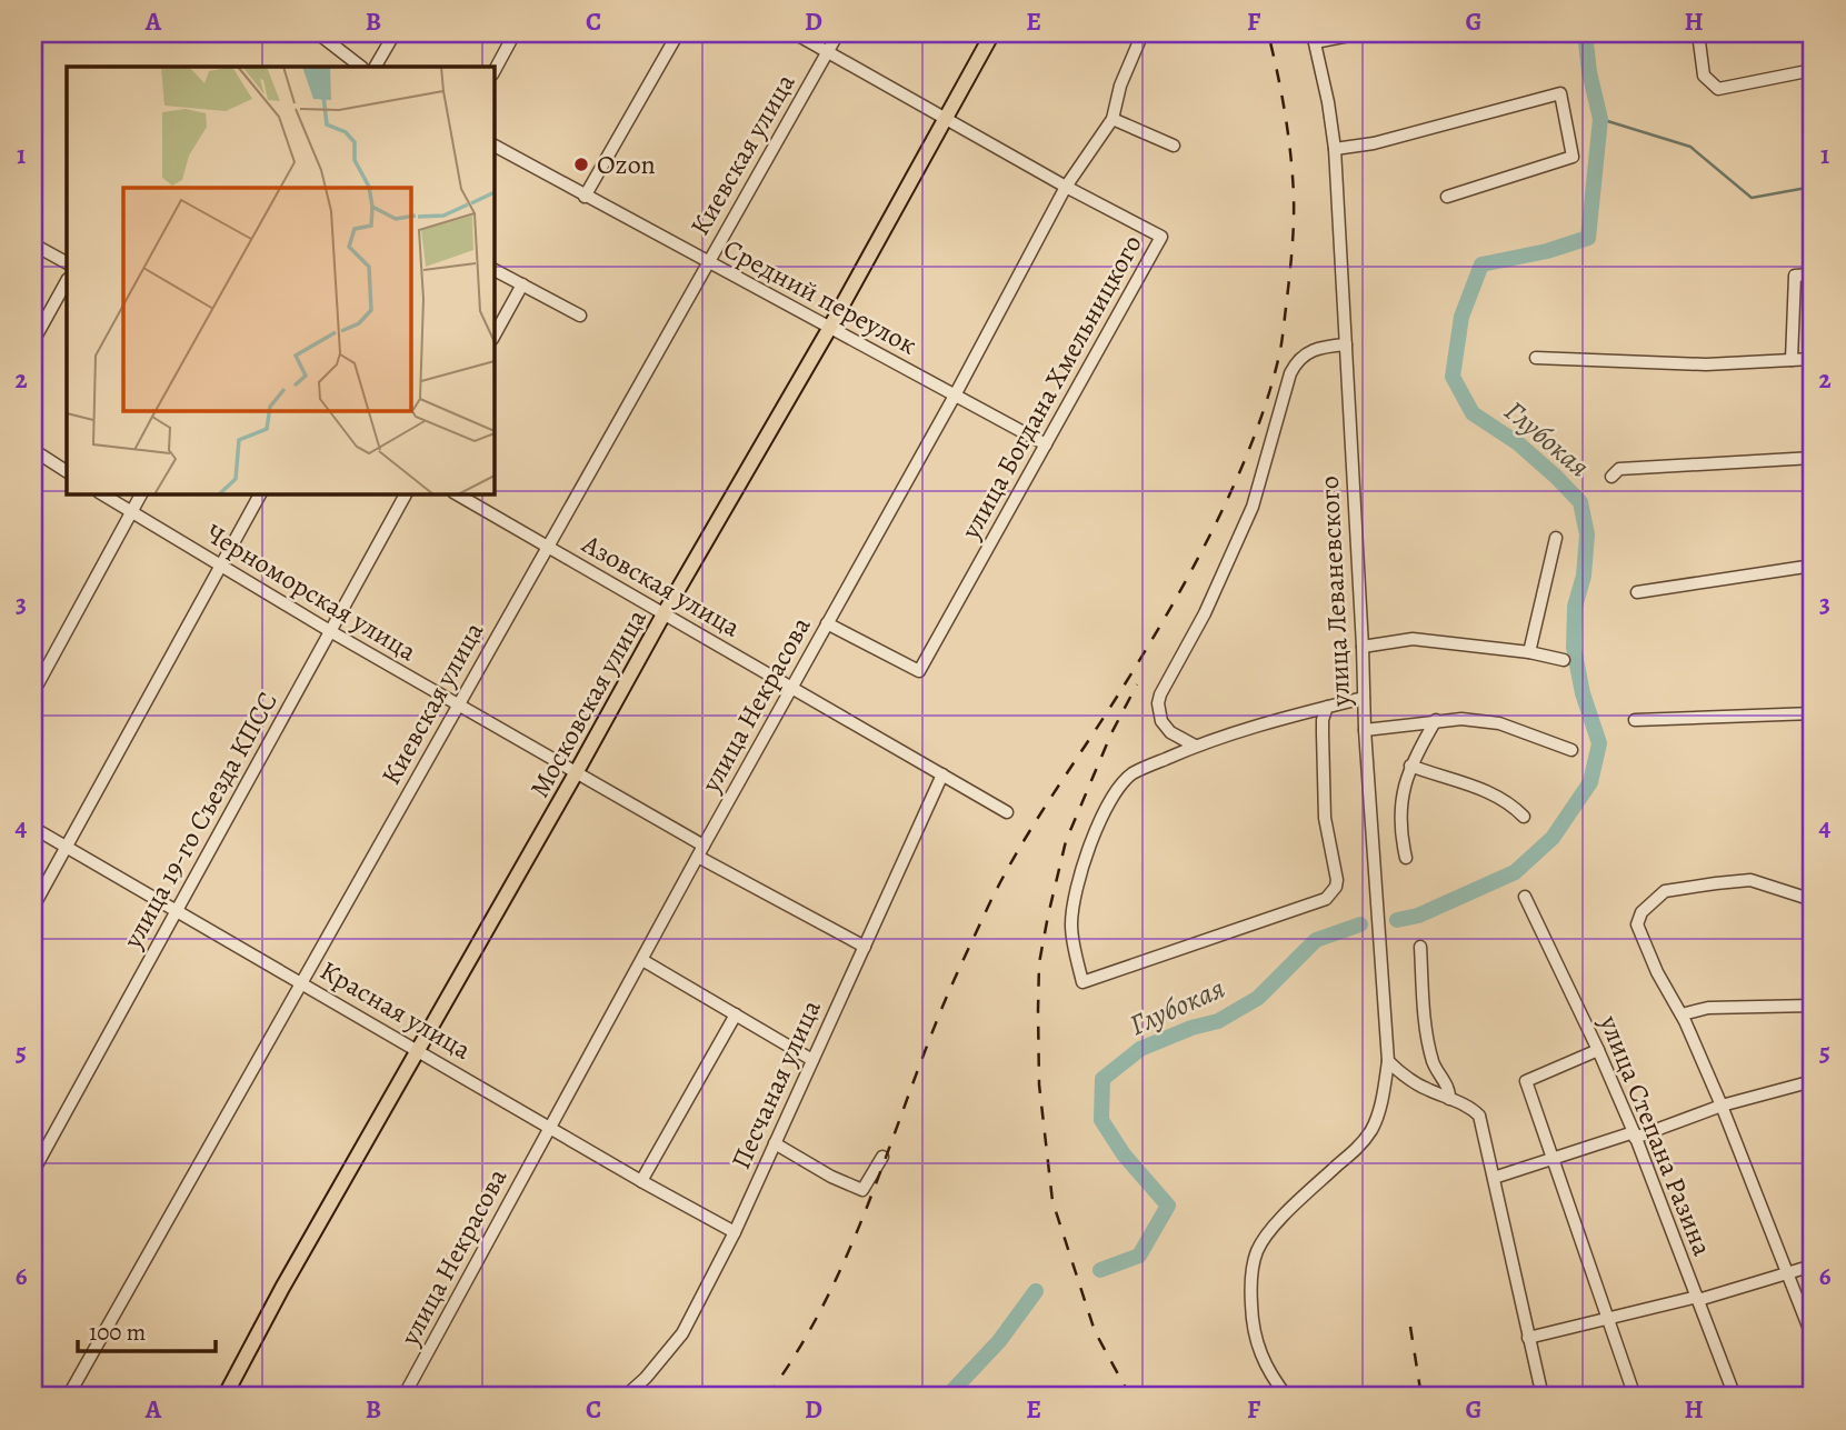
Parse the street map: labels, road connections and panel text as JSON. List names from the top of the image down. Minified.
{"streets":{"main road":["Московская улица"],"street":["Киевская улица","Средний переулок","улица Богдана Хмельницкого","Азовская улица","улица Леваневского","Черноморская улица","улица Некрасова","улица 19-го Съезда КПСС","Красная улица","Песчаная улица","улица Степана Разина"]},"crossings":[["Киевская улица","Средний переулок"],["Киевская улица","улица Богдана Хмельницкого"],["Киевская улица","Азовская улица"],["Киевская улица","Черноморская улица"],["Киевская улица","Красная улица"],["Средний переулок","улица Богдана Хмельницкого"],["Средний переулок","Московская улица"],["Средний переулок","улица Некрасова"],["улица Богдана Хмельницкого","Московская улица"],["улица Богдана Хмельницкого","улица Некрасова"],["Азовская улица","Московская улица"],["Азовская улица","улица Некрасова"],["Азовская улица","Песчаная улица"],["Черноморская улица","Московская улица"],["Черноморская улица","улица Некрасова"],["Черноморская улица","улица 19-го Съезда КПСС"],["Черноморская улица","Песчаная улица"],["Московская улица","Красная улица"],["улица Некрасова","Красная улица"],["улица 19-го Съезда КПСС","Красная улица"],["Красная улица","Песчаная улица"]],"water":["Глубокая"],"places":["Ozon"],"scale_bar":"100 m","grid":{"columns":["A","B","C","D","E","F","G","H"],"rows":["1","2","3","4","5","6"]}}
